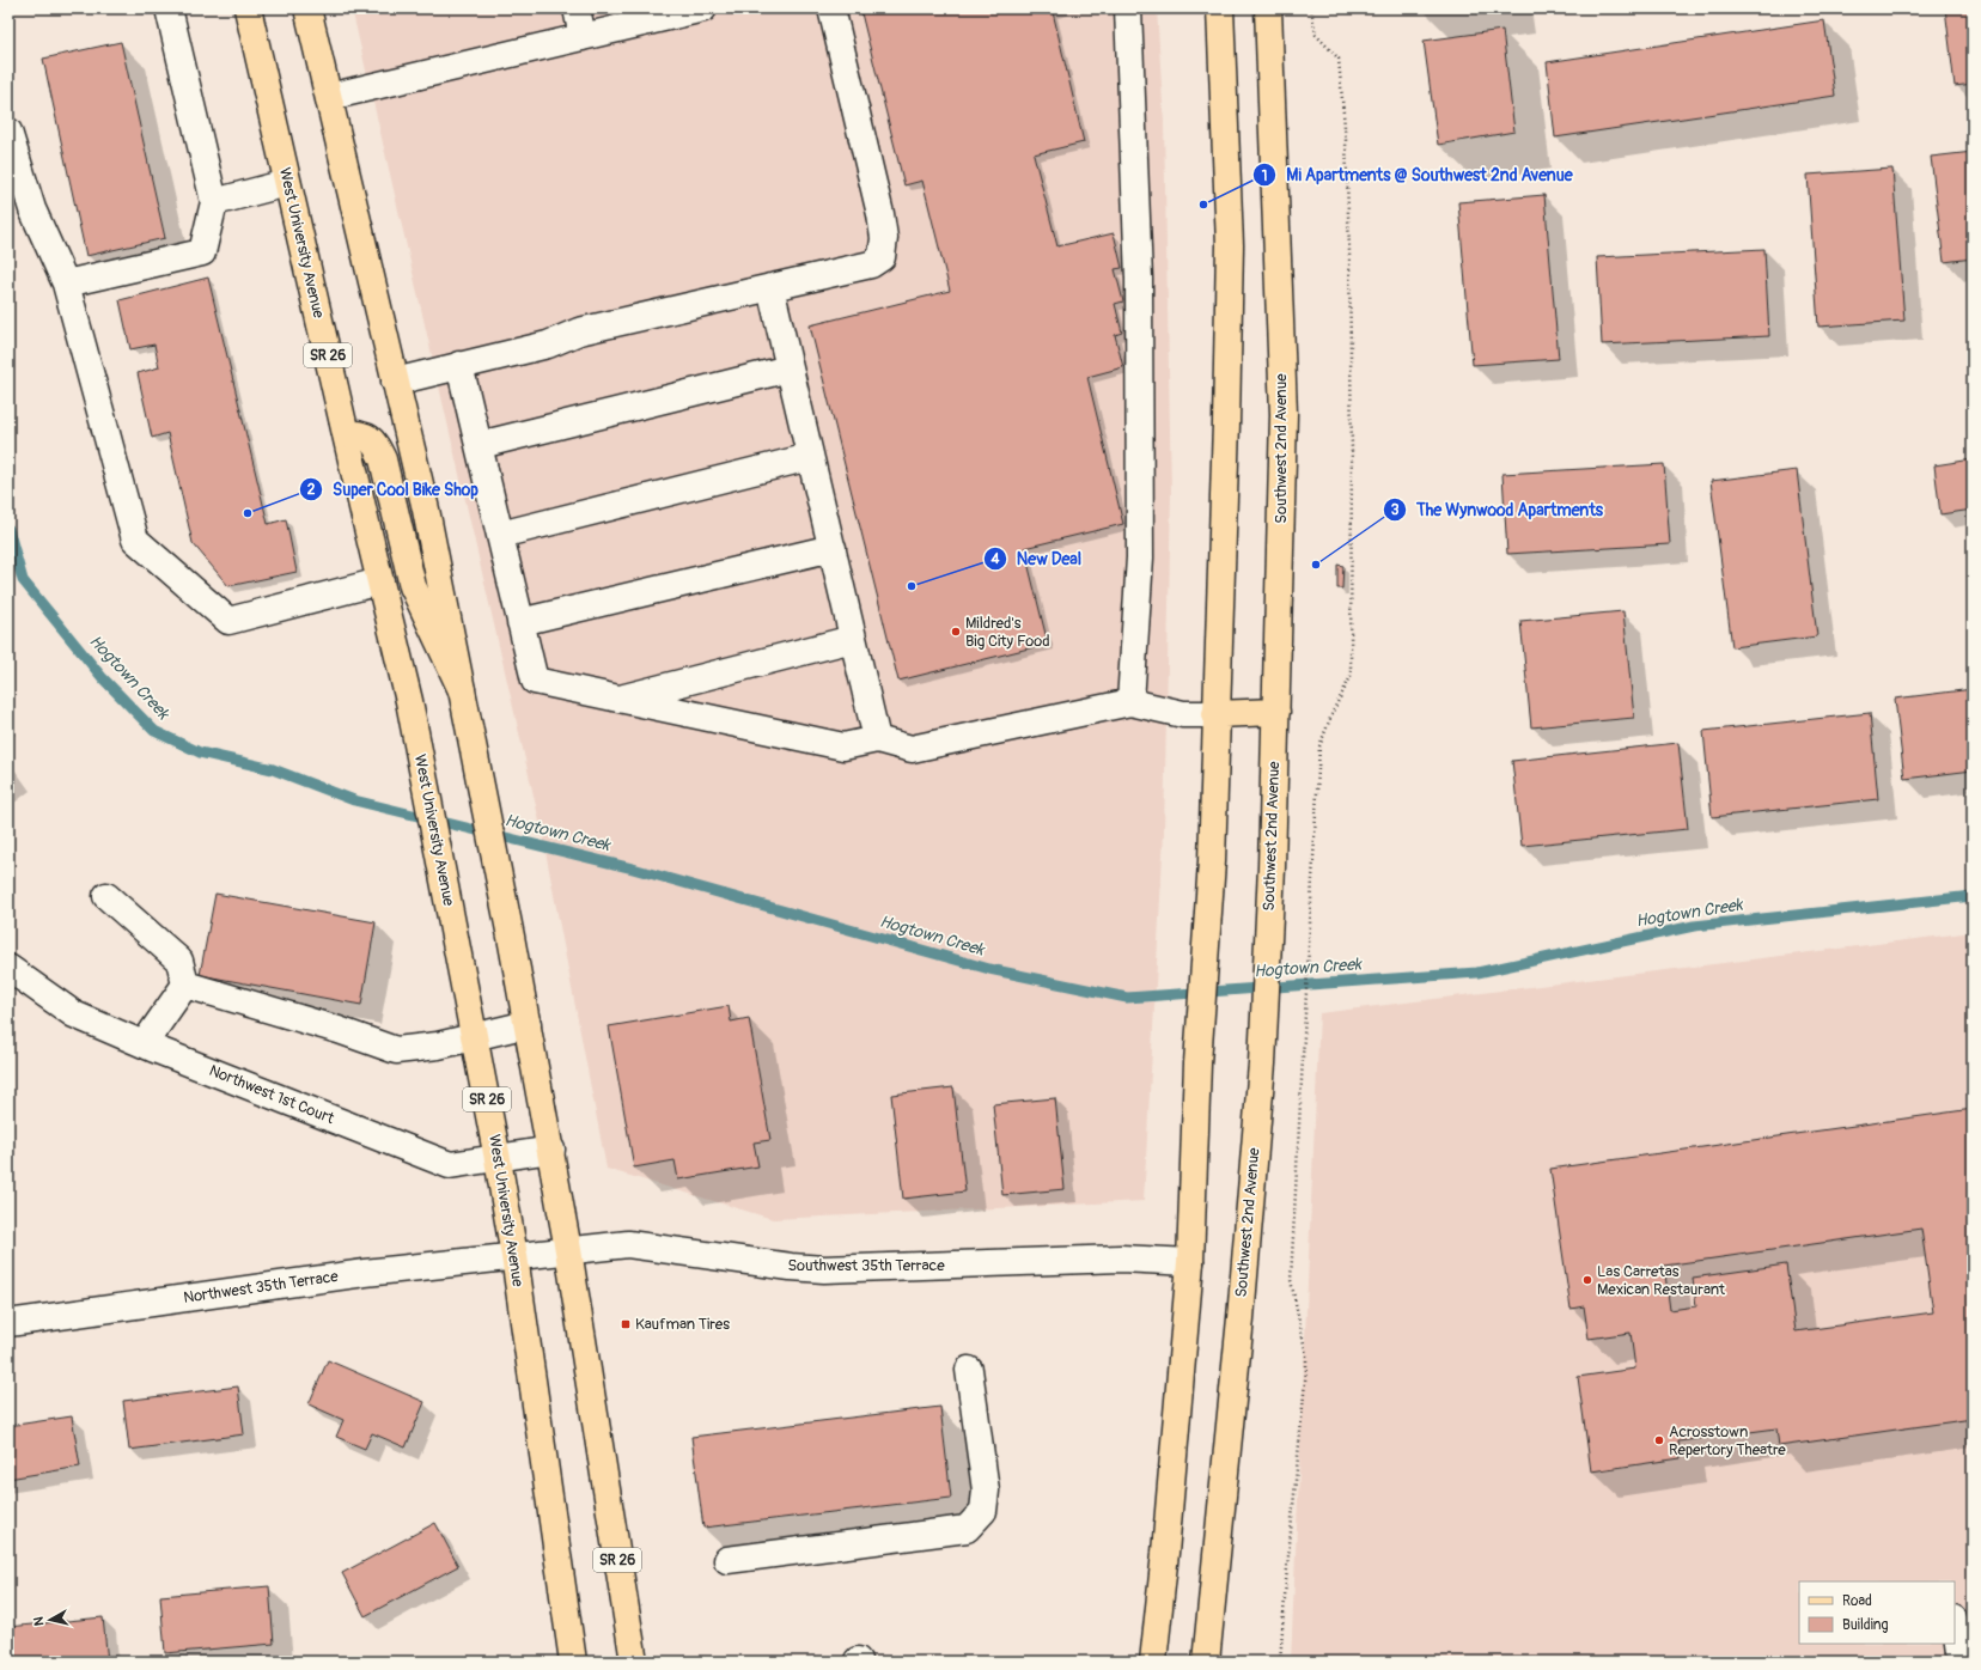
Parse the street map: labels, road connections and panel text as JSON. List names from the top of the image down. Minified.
{"streets":{"main road":["West University Avenue","SR 26","Southwest 2nd Avenue"],"street":["Northwest 1st Court","Southwest 35th Terrace","Northwest 35th Terrace"]},"crossings":[["West University Avenue","Northwest 1st Court"],["West University Avenue","Southwest 35th Terrace"],["West University Avenue","Northwest 35th Terrace"],["SR 26","Northwest 1st Court"],["SR 26","Southwest 35th Terrace"],["Southwest 35th Terrace","Northwest 35th Terrace"]],"water":["Hogtown Creek"],"places":{"other":["Mi Apartments @ Southwest 2nd Avenue","Super Cool Bike Shop","The Wynwood Apartments","New Deal","Mildred's Big City Food","Las Carretas Mexican Restaurant","Acrosstown Repertory Theatre"],"transit":["Kaufman Tires"]},"legend":["Road","Building"],"north":"left"}
